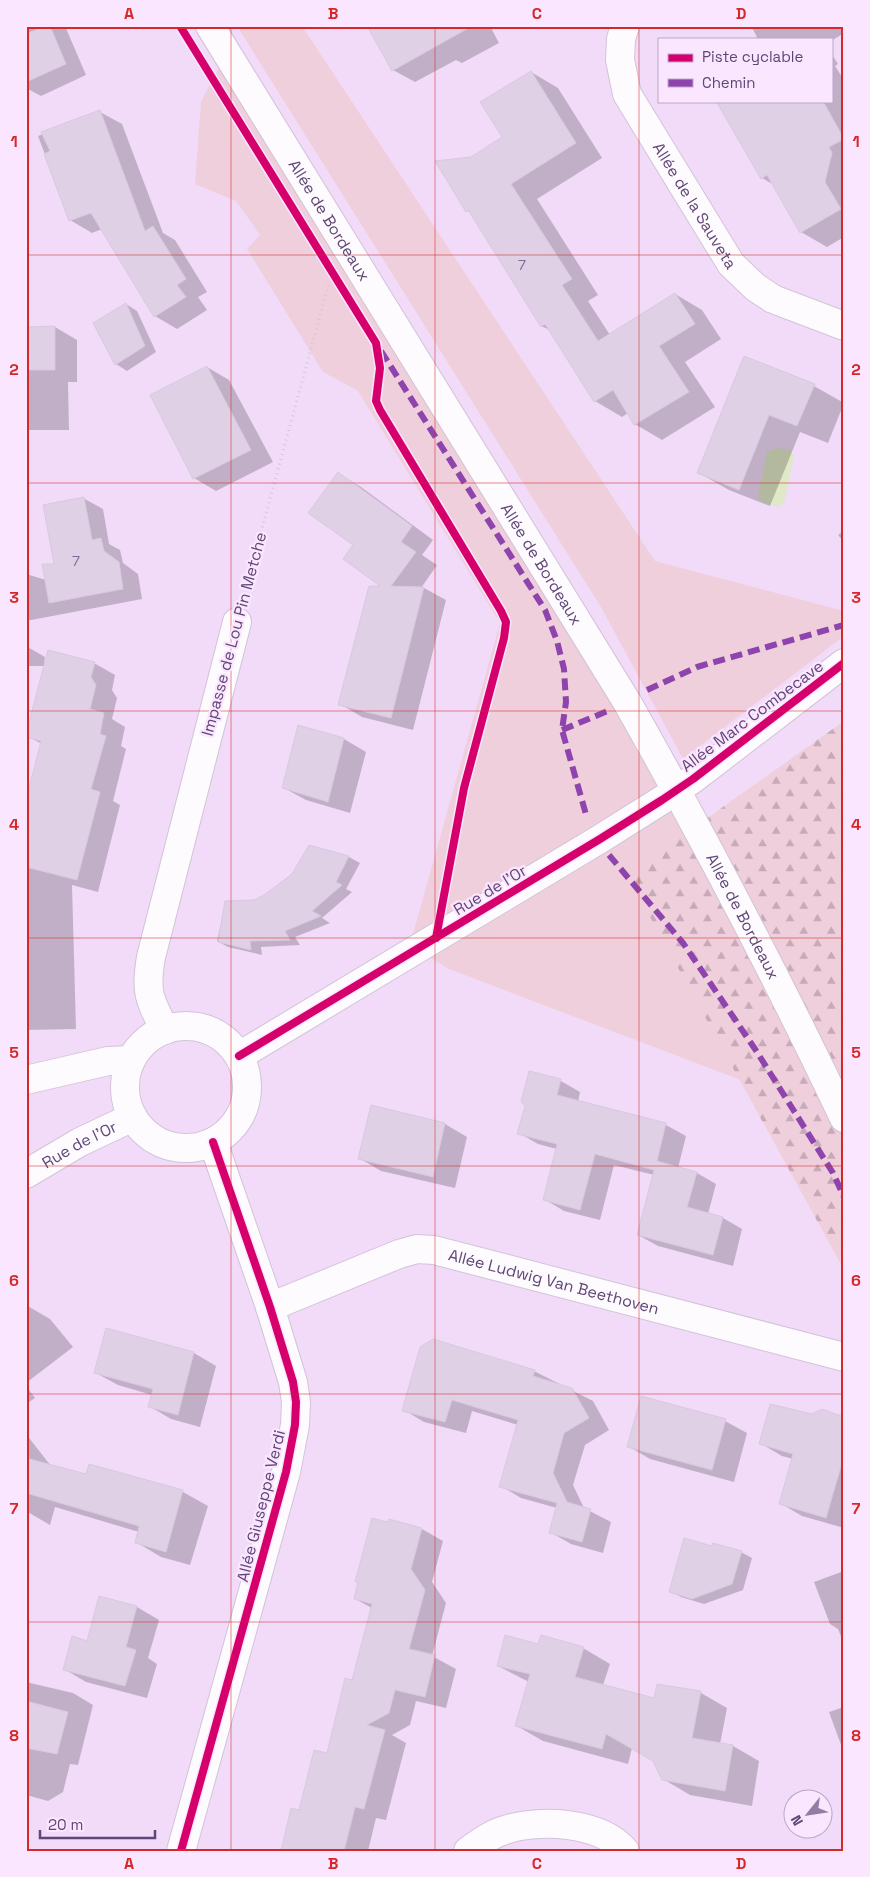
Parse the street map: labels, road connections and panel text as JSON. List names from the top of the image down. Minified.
{"streets":{"street":["Allée de la Sauveta","Allée de Bordeaux","Impasse de Lou Pin Metche","Allée Marc Combecave","Rue de l'Or","Allée Ludwig Van Beethoven","Allée Giuseppe Verdi"]},"crossings":[["Allée de Bordeaux","Impasse de Lou Pin Metche"],["Allée de Bordeaux","Allée Marc Combecave"],["Allée de Bordeaux","Rue de l'Or"],["Impasse de Lou Pin Metche","Rue de l'Or"],["Impasse de Lou Pin Metche","Allée Giuseppe Verdi"],["Allée Marc Combecave","Rue de l'Or"],["Rue de l'Or","Allée Giuseppe Verdi"],["Allée Ludwig Van Beethoven","Allée Giuseppe Verdi"]],"house_numbers":["7","7"],"legend":["Piste cyclable","Chemin"],"scale_bar":"20 m","north":"bottom left","grid":{"columns":["A","B","C","D"],"rows":["1","2","3","4","5","6","7","8"]}}
